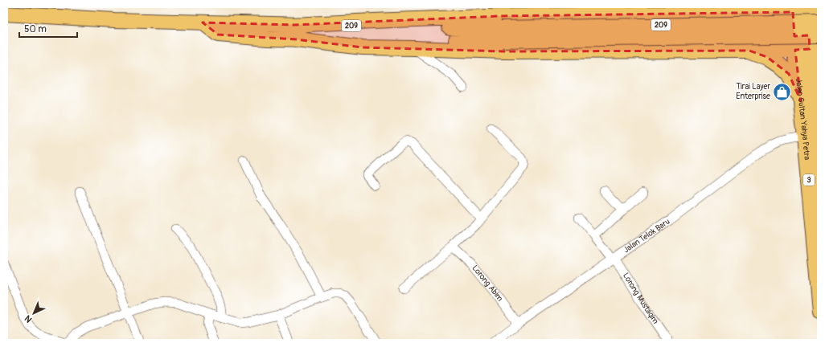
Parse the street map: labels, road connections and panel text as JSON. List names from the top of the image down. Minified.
{"streets":{"highway":["Jalan Sultan Yahya Petra","3"],"main road":["209"],"street":["Jalan Telok Baru","Lorong Abim","Lorong Mustaqim"]},"crossings":[["Jalan Sultan Yahya Petra","Jalan Telok Baru"],["Jalan Telok Baru","Lorong Abim"],["Jalan Telok Baru","Lorong Mustaqim"]],"places":{"shop":["Tirai Layer Enterprise"]},"scale_bar":"50 m","north":"bottom left"}
